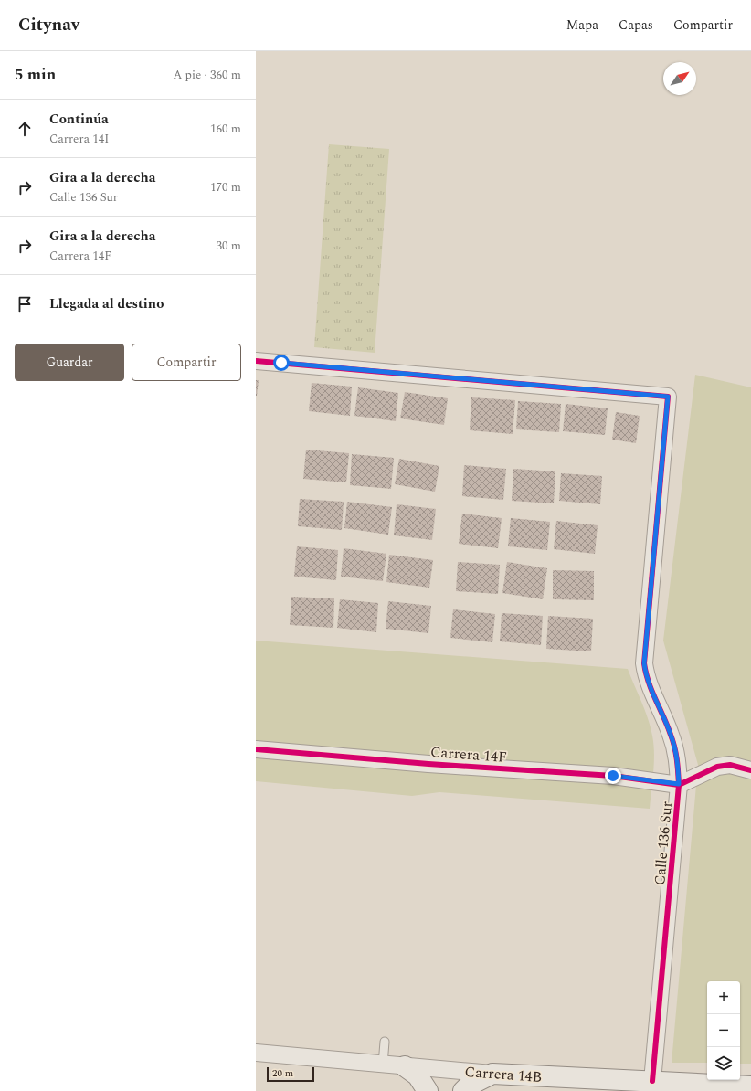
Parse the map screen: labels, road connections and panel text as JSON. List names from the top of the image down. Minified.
{"streets":{"main road":["Carrera 14B"],"street":["Carrera 14F","Calle 136 Sur"]},"crossings":[["Carrera 14F","Calle 136 Sur"],["Calle 136 Sur","Carrera 14B"]],"scale_bar":"20 m","north":"top right","page":{"header":"Citynav","nav":["Mapa","Capas","Compartir"],"heading":["5 min","A pie · 360 m"],"list":[["Continúa","Carrera 14I","160 m"],["Gira a la derecha","Calle 136 Sur","170 m"],["Gira a la derecha","Carrera 14F","30 m"],"Llegada al destino"],"buttons":["Guardar","Compartir"],"map_buttons":["+","−"],"scale":"20 m"}}
